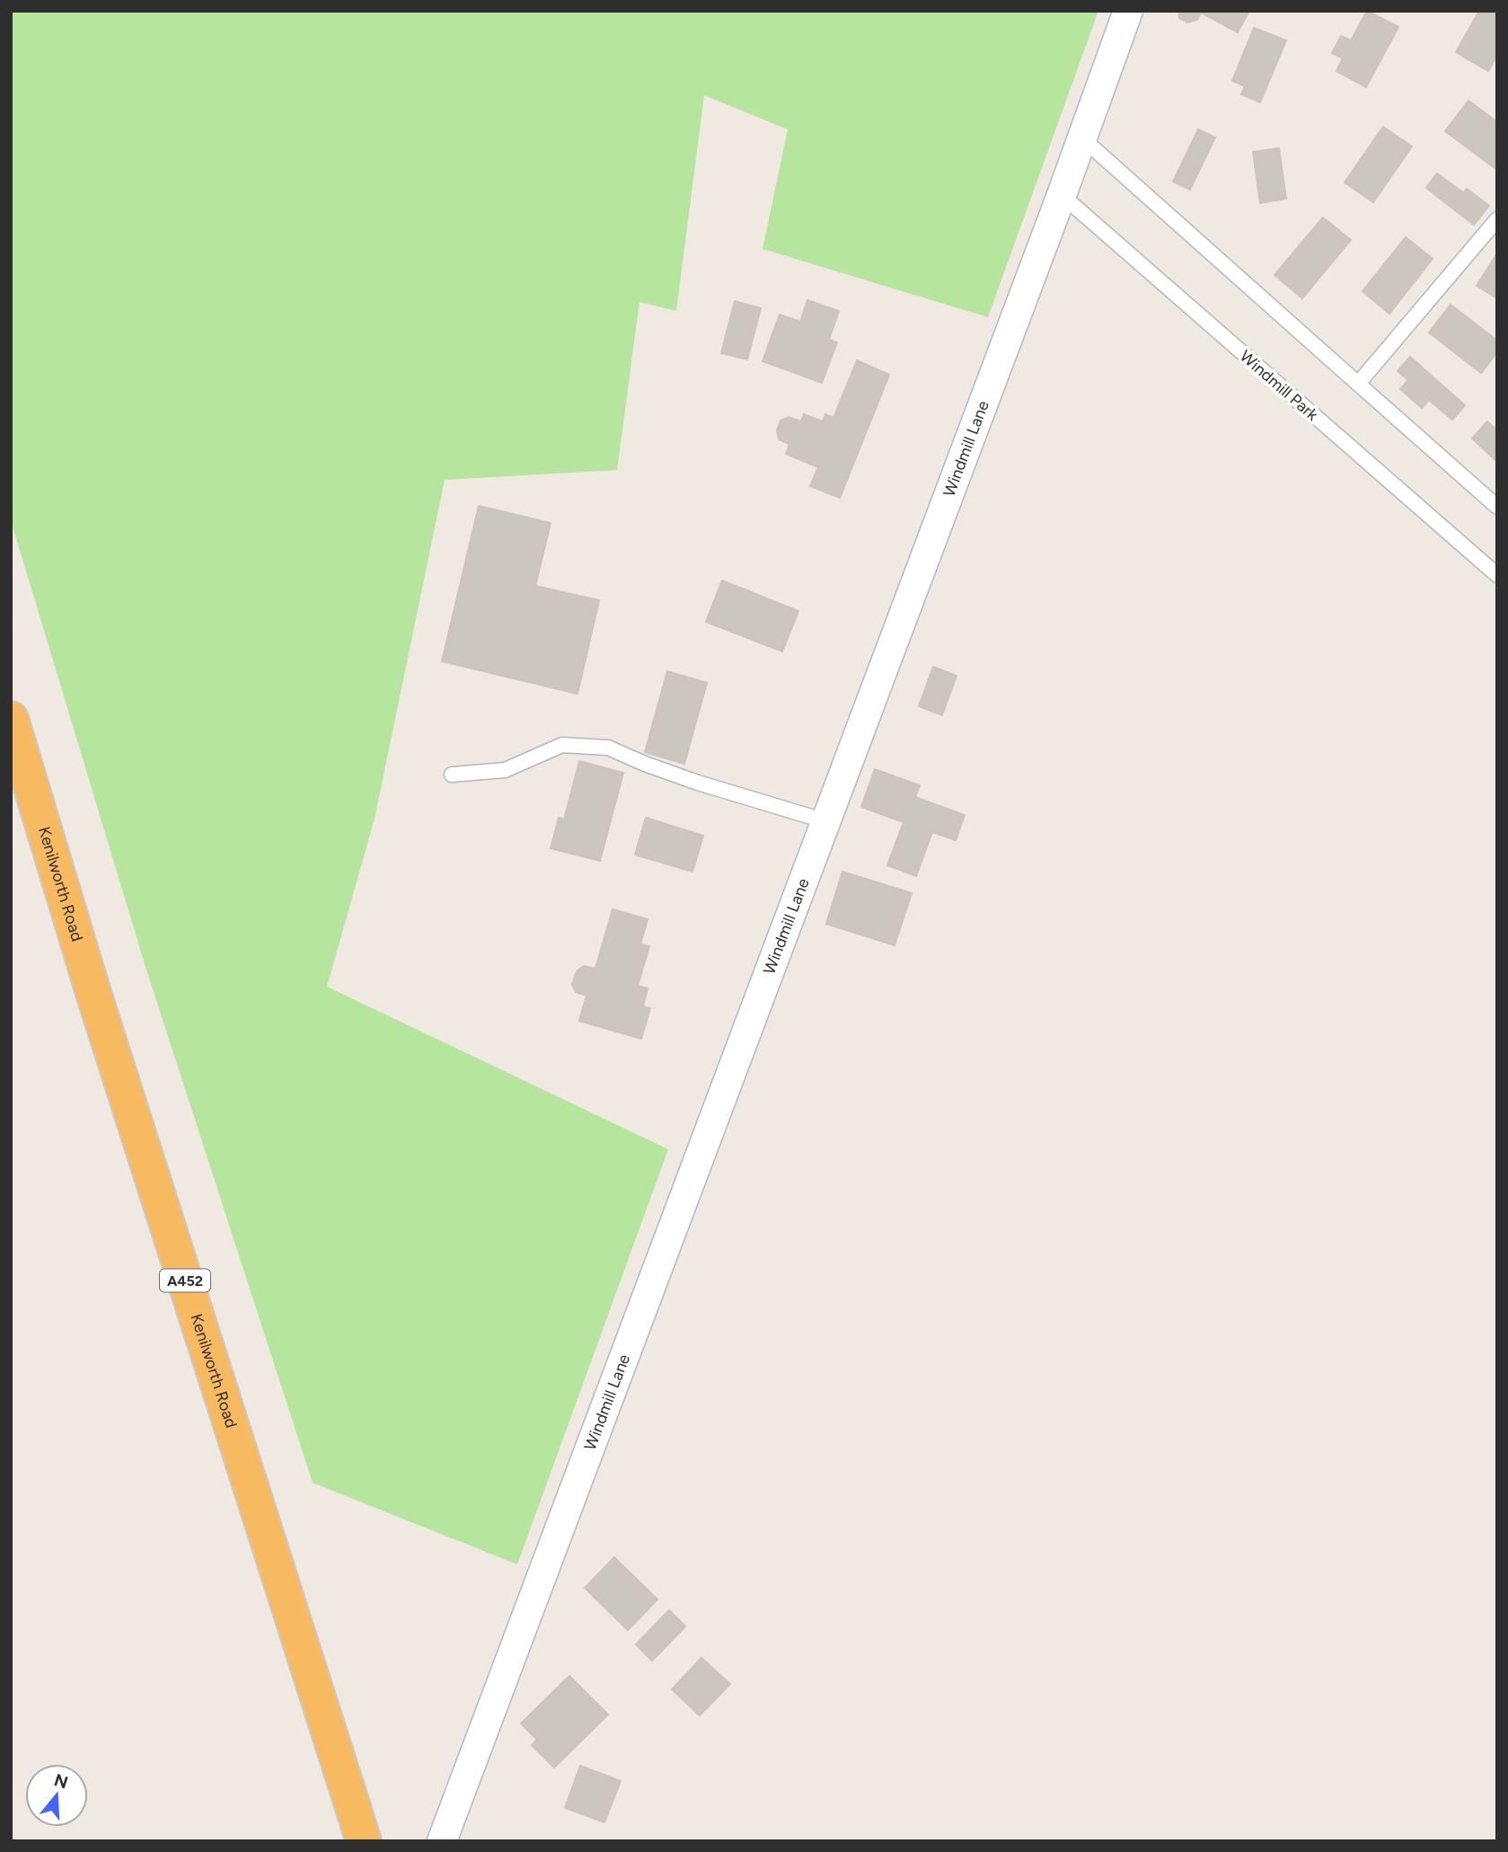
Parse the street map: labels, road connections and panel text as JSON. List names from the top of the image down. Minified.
{"streets":{"highway":["Kenilworth Road","A452"],"street":["Windmill Lane"],"lane":["Windmill Park"]},"crossings":[["Windmill Park","Windmill Lane"]],"north":"top"}
